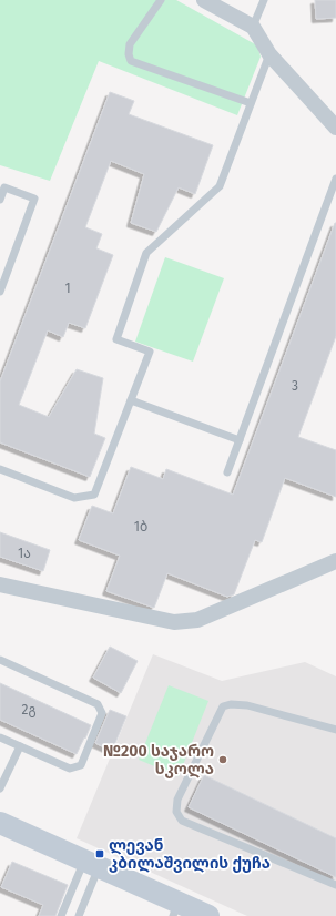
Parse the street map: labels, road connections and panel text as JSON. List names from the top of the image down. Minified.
{"places":{"other":["№200 საჯარო სკოლა"],"transit":["ლევან კბილაშვილის ქუჩა"]},"house_numbers":["1","3","1ბ","1ა","2გ"]}
